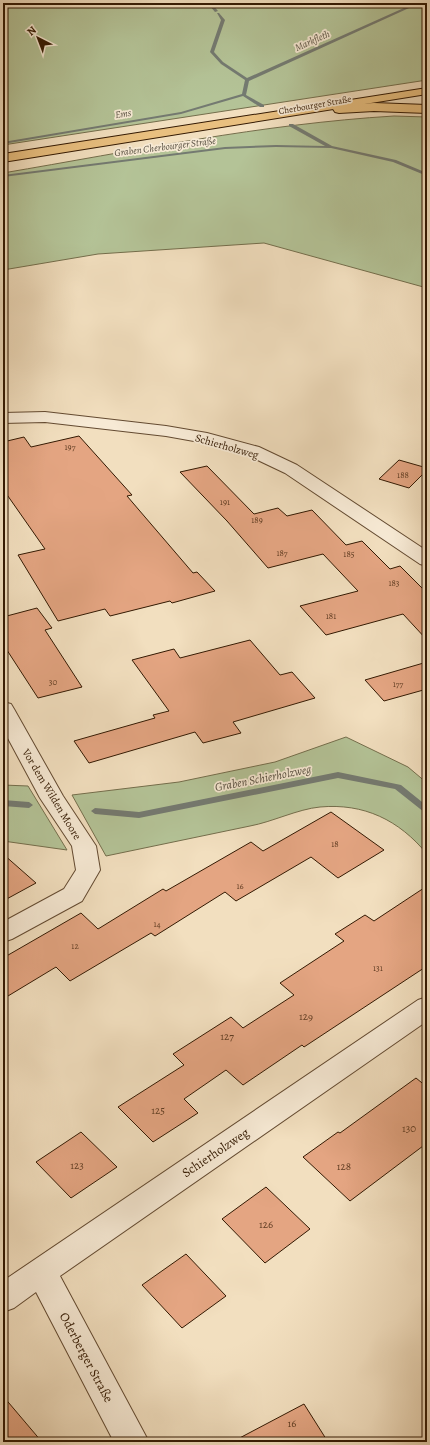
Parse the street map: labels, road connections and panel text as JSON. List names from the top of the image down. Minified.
{"streets":{"main road":["Cherbourger Straße"],"street":["Schierholzweg","Vor dem Wilden Moore","Oderberger Straße"]},"crossings":[["Schierholzweg","Oderberger Straße"]],"water":["Markfleth","Ems","Graben Cherbourger Straße","Graben Schierholzweg"],"house_numbers":["197","188","191","189","187","185","183","181","30","177","18","16","14","12","131","129","127","125","130","123","128","126","16"],"north":"top left"}
